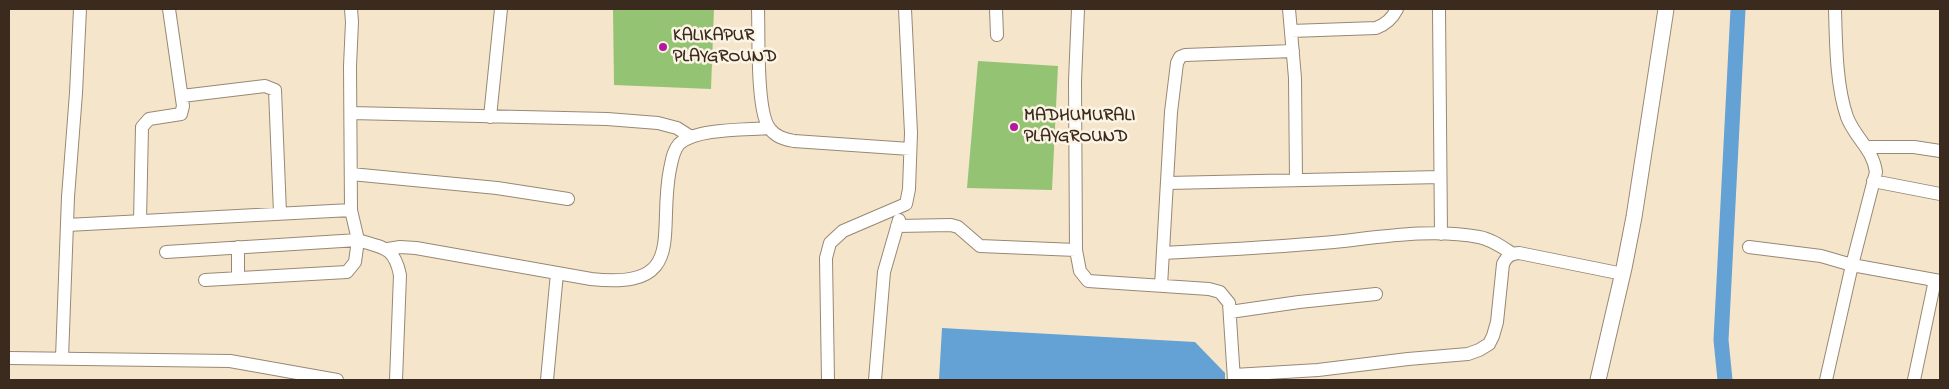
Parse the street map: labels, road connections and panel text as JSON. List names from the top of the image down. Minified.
{"places":["KALIKAPUR PLAYGROUND","MADHUMURALI PLAYGROUND"]}
